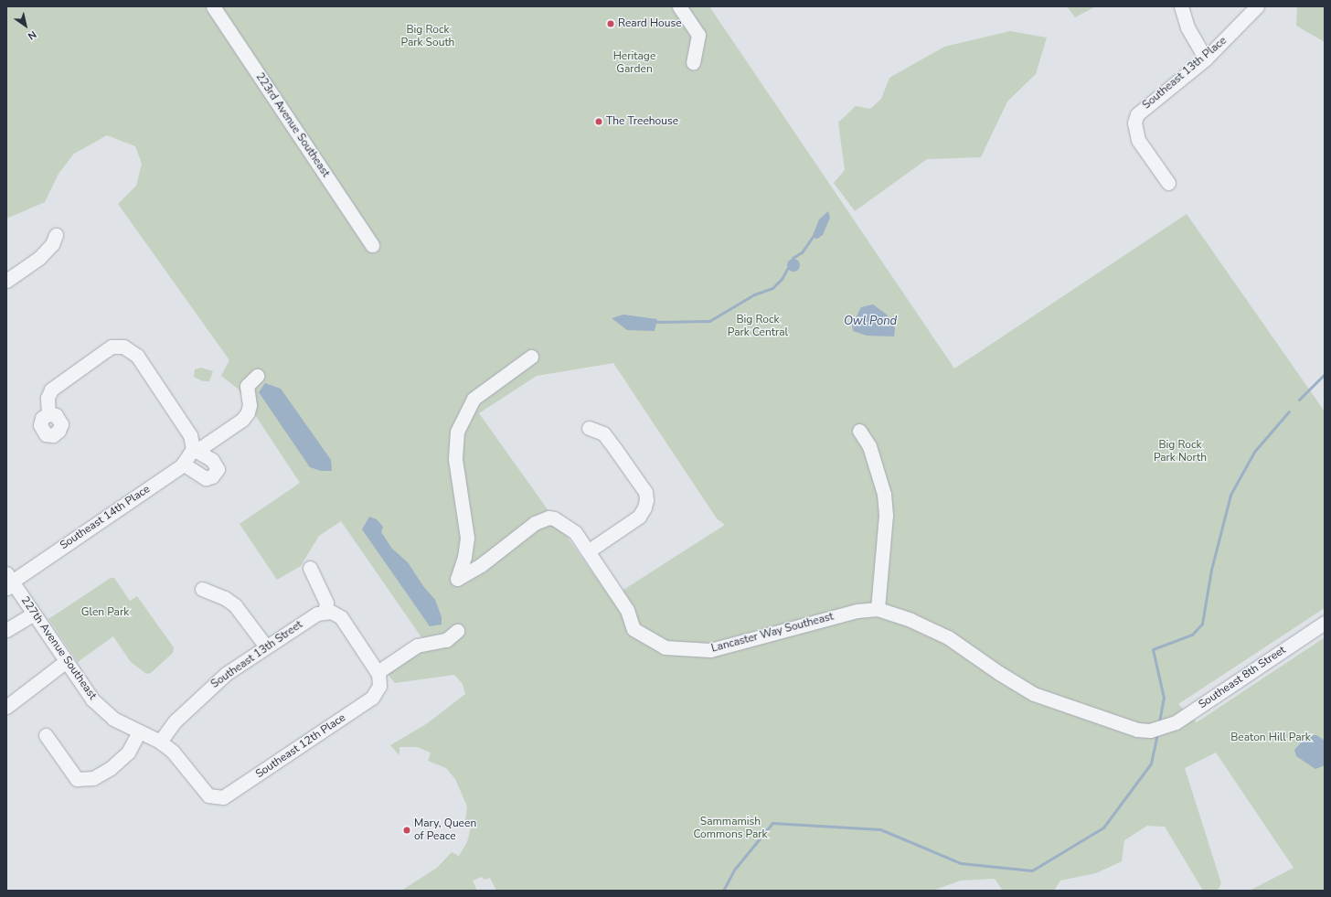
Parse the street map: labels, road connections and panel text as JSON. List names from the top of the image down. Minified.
{"streets":{"street":["Southeast 13th Place","223rd Avenue Southeast","Southeast 14th Place","Lancaster Way Southeast","227th Avenue Southeast","Southeast 13th Street","Southeast 8th Street","Southeast 12th Place"]},"crossings":[["Southeast 14th Place","227th Avenue Southeast"],["Lancaster Way Southeast","Southeast 8th Street"],["227th Avenue Southeast","Southeast 13th Street"],["227th Avenue Southeast","Southeast 12th Place"]],"water":["Owl Pond"],"parks":["Big Rock Park South","Heritage Garden","Big Rock Park Central","Big Rock Park North","Glen Park","Beaton Hill Park","Sammamish Commons Park"],"places":["Reard House","The Treehouse","Mary, Queen of Peace"],"north":"bottom right"}
